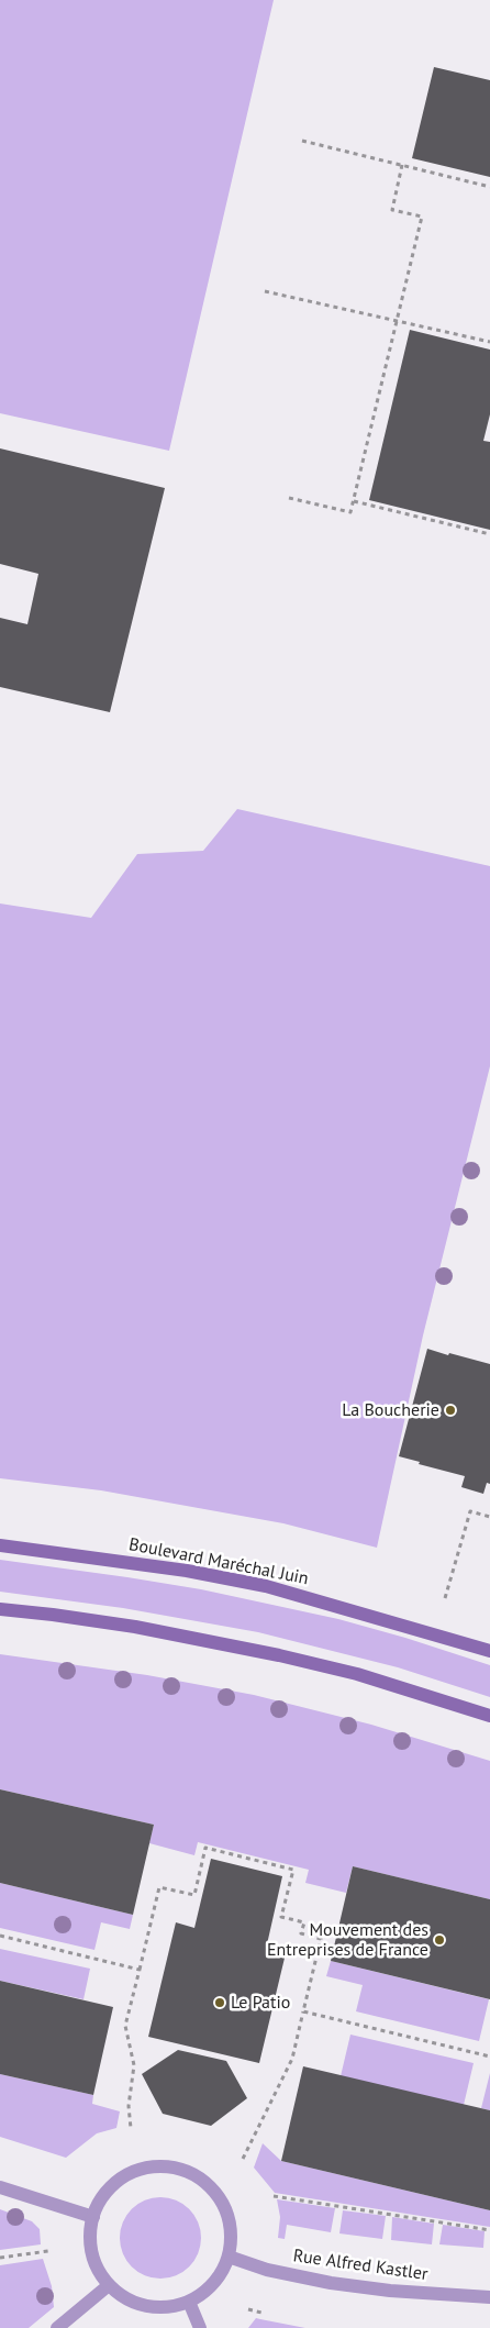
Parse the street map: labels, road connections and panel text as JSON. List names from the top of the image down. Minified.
{"streets":{"main road":["Boulevard Maréchal Juin"],"street":["Rue Alfred Kastler"]},"places":["La Boucherie","Mouvement des Entreprises de France","Le Patio"]}
